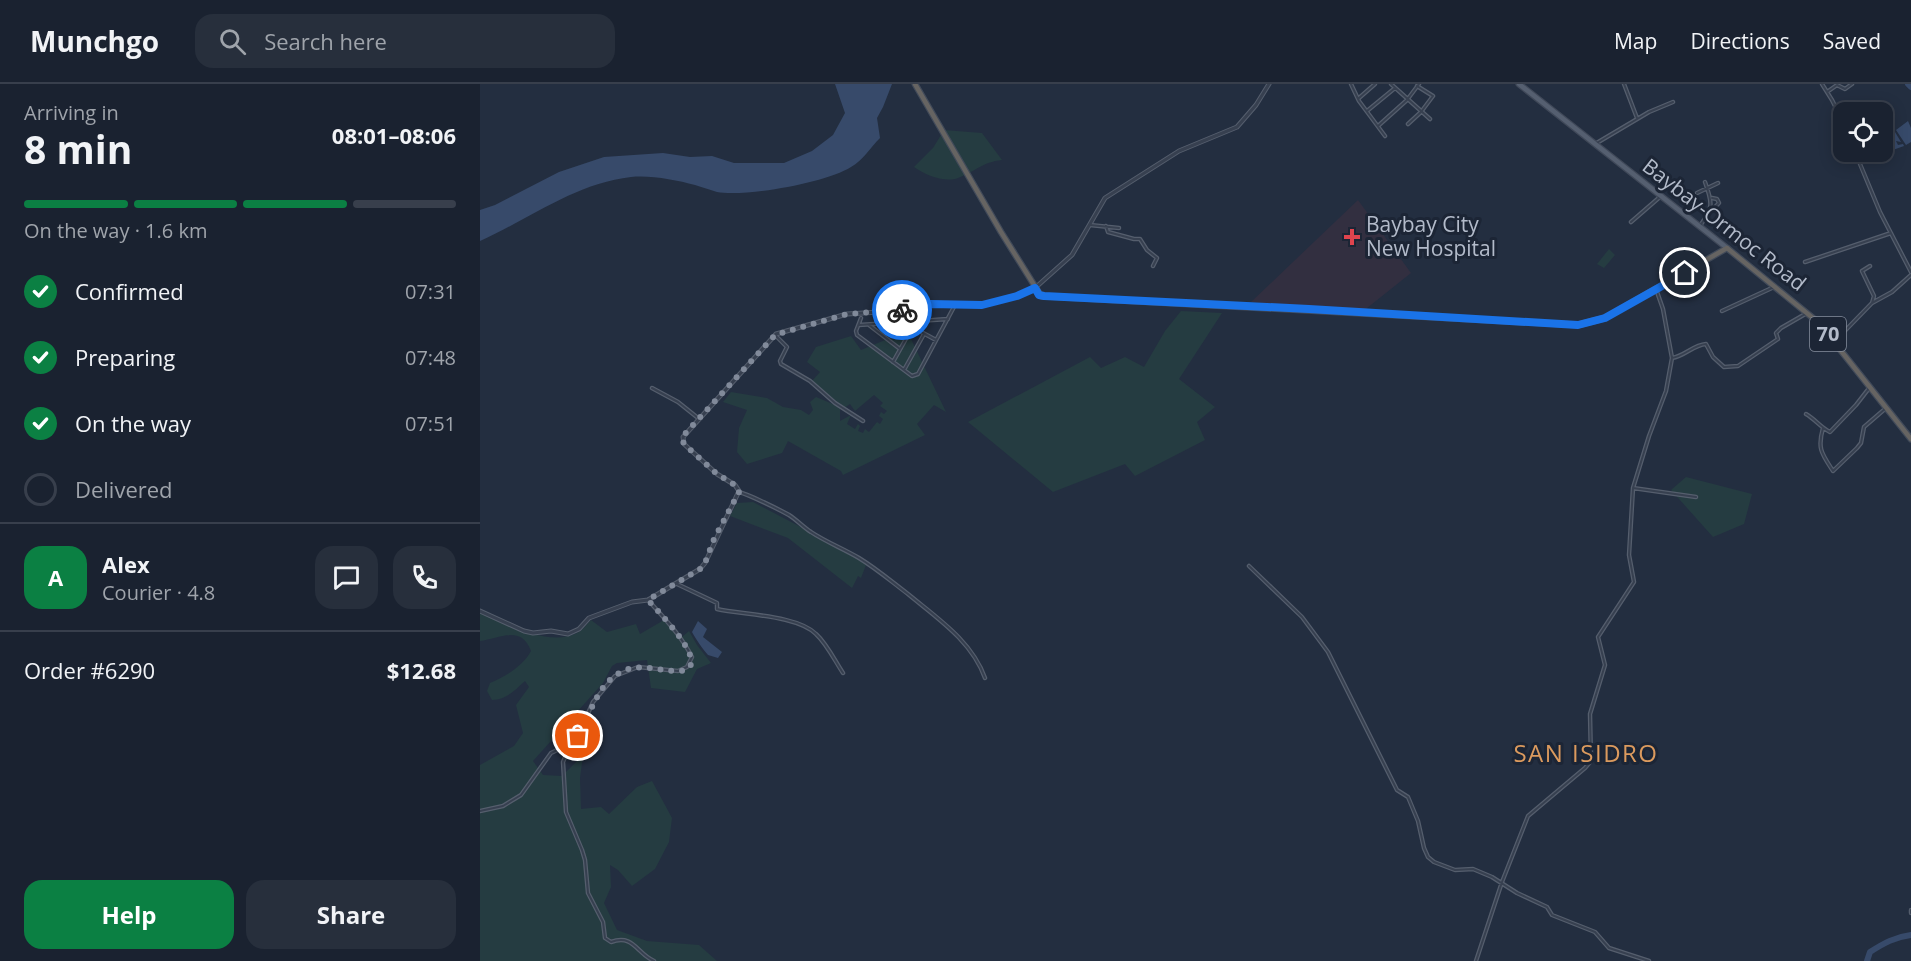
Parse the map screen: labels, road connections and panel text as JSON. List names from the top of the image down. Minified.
{"streets":{"highway":["Baybay-Ormoc Road","70"]},"districts":["SAN ISIDRO"],"places":{"health":["Baybay City New Hospital"]},"page":{"header":"Munchgo","search":"Search here","nav":["Map","Directions","Saved"],"heading":["8 min","Arriving in","08:01–08:06"],"panel":["Alex","Courier · 4.8","Order #6290","$12.68"],"bar":"On the way · 1.6 km","list":[["Confirmed","07:31"],["Preparing","07:48"],["On the way","07:51"],"Delivered"],"round":"A","buttons":["Help","Share"]}}
